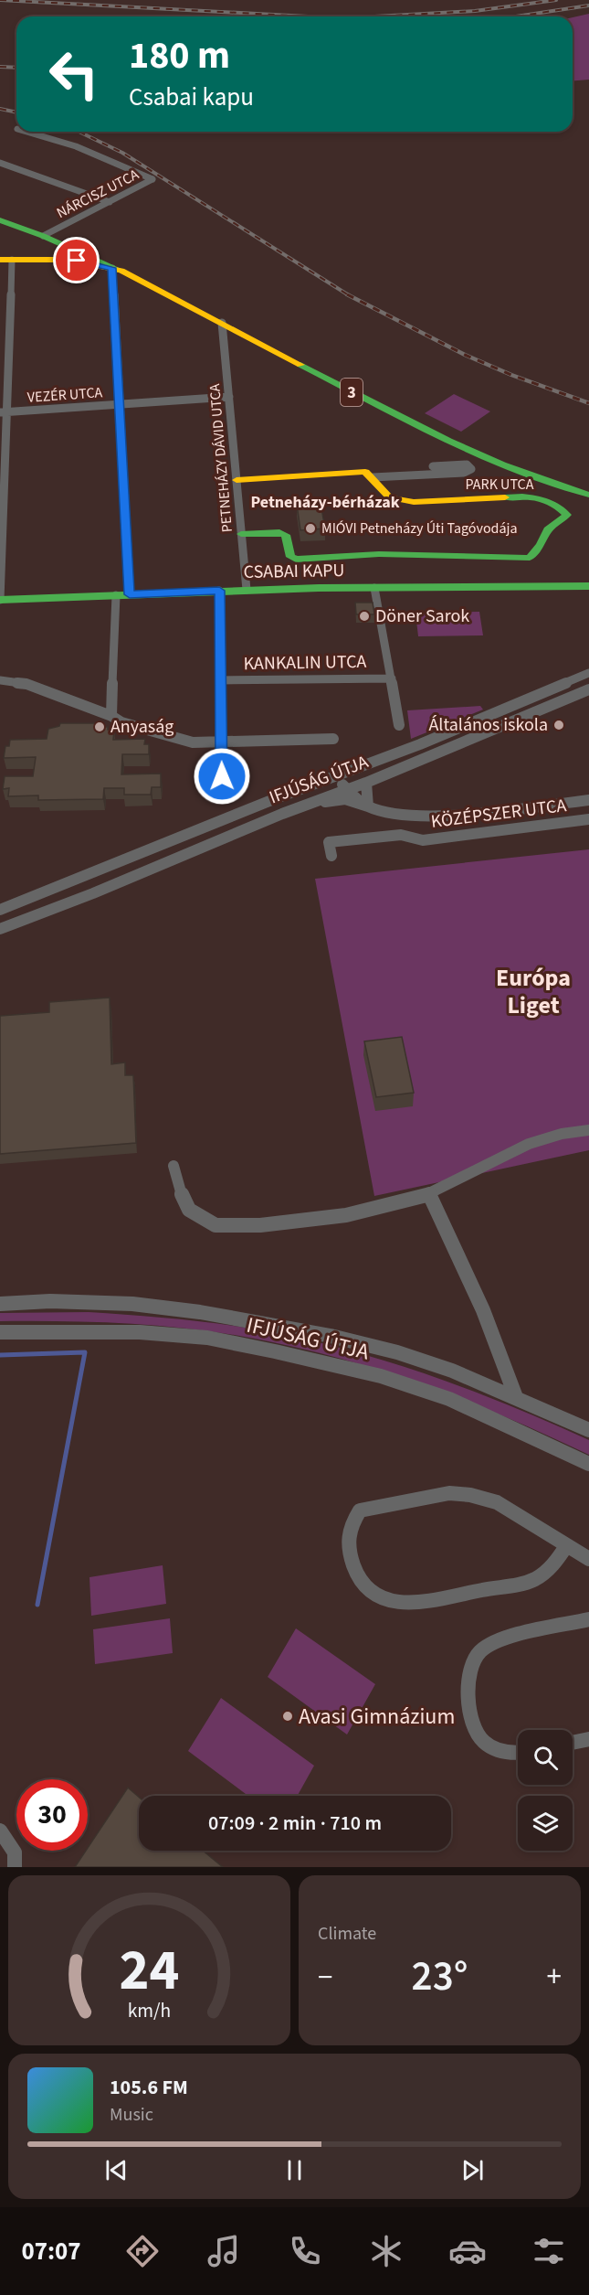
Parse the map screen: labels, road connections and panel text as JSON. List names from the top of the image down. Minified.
{"streets":{"street":["NÁRCISZ UTCA","3","VEZÉR UTCA","PETNEHÁZY DÁVID UTCA","PARK UTCA","CSABAI KAPU","KANKALIN UTCA","IFJÚSÁG ÚTJA","KÖZÉPSZER UTCA"]},"crossings":[["3","PETNEHÁZY DÁVID UTCA"],["VEZÉR UTCA","PETNEHÁZY DÁVID UTCA"],["PETNEHÁZY DÁVID UTCA","PARK UTCA"],["PETNEHÁZY DÁVID UTCA","CSABAI KAPU"],["IFJÚSÁG ÚTJA","KÖZÉPSZER UTCA"]],"districts":["Petneházy-bérházak","Európa Liget"],"places":["MIÓVI Petneházy Úti Tagóvodája","Döner Sarok","Általános iskola","Anyaság","Avasi Gimnázium"],"page":{"turn":["180 m","Csabai kapu"],"limit":"30","trip":"07:09 · 2 min · 710 m","tile":"Climate","heat":["−","23°","+"],"song":["105.6 FM","Music"],"tabs":"07:07","gauge":["24","km/h"]}}
